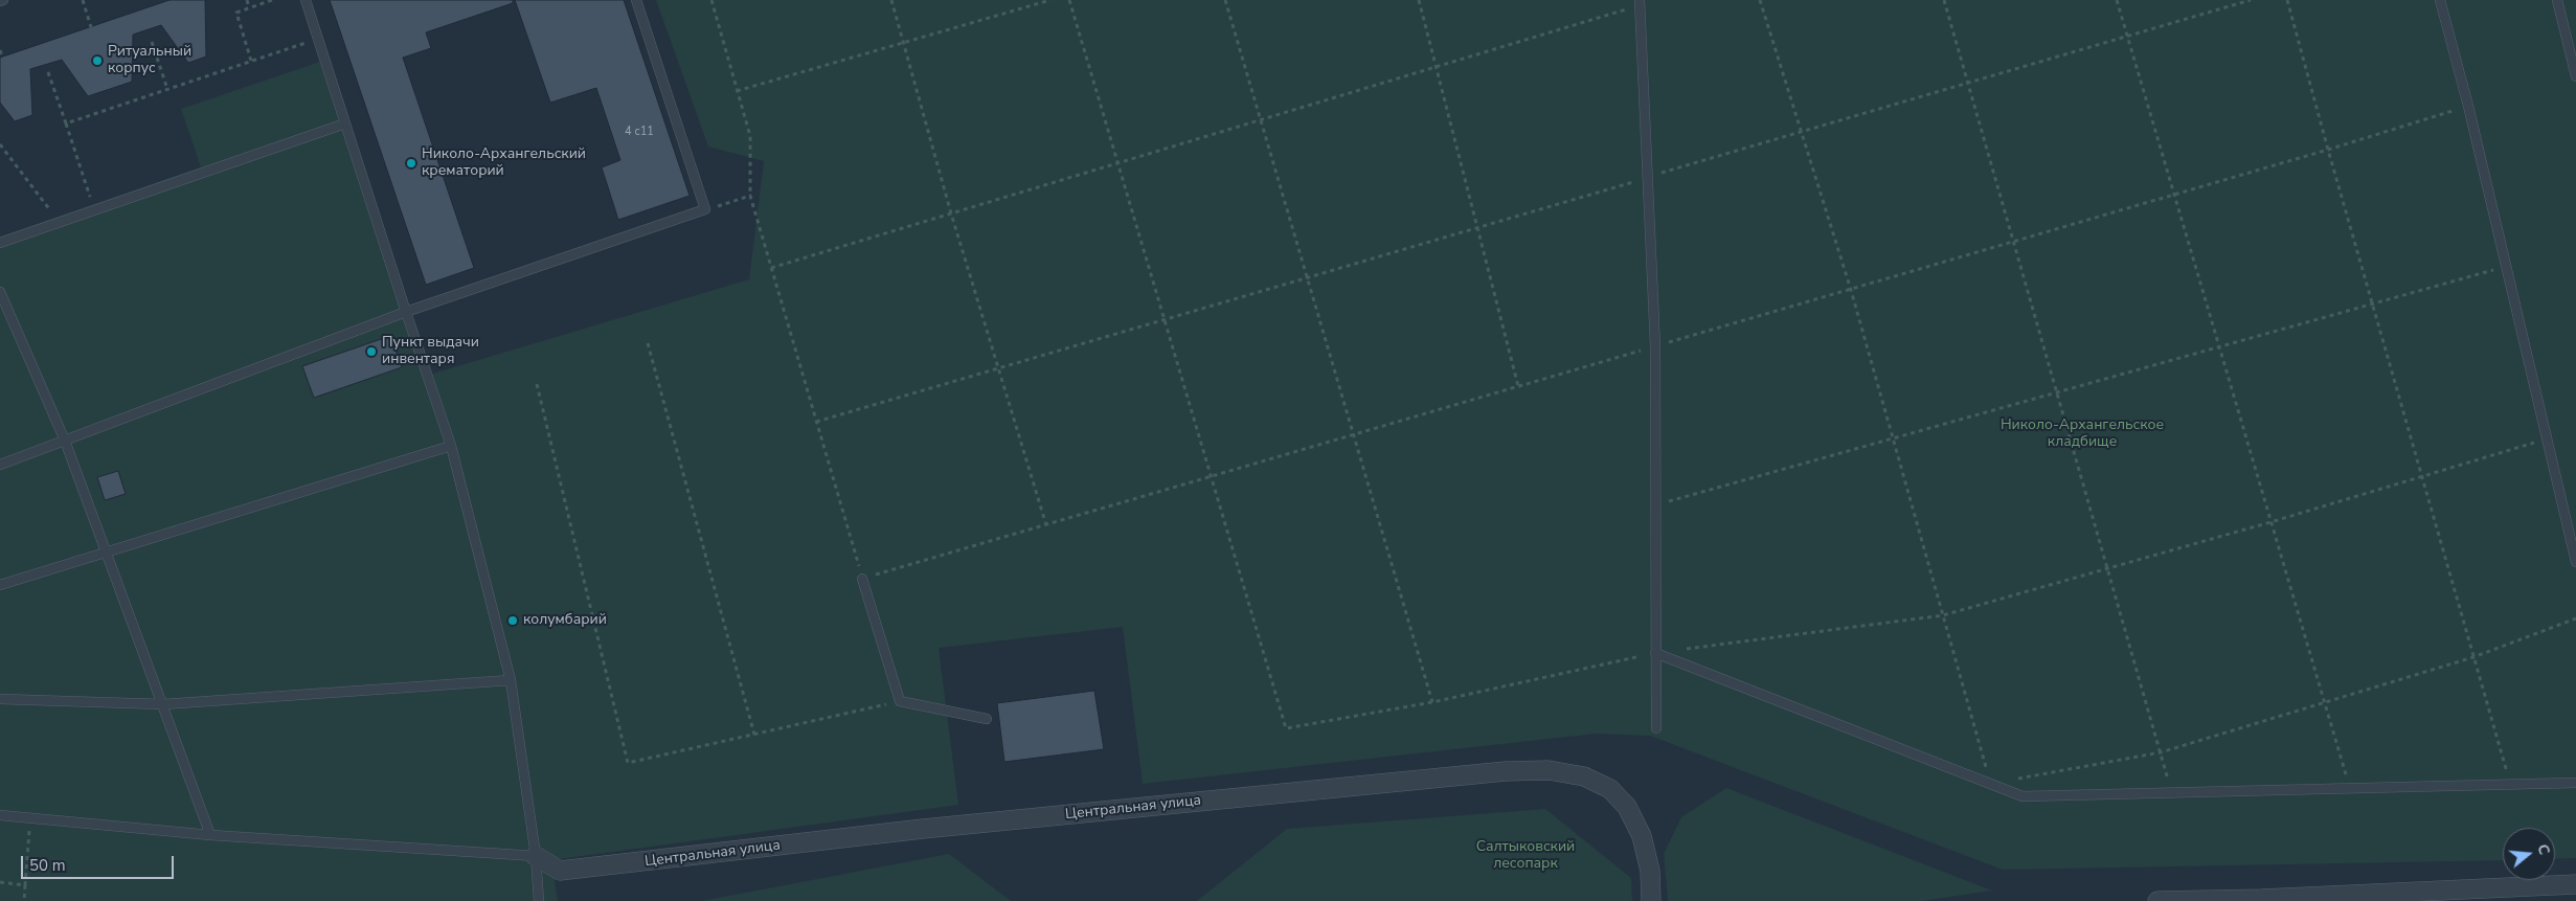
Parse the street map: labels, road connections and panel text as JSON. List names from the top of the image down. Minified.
{"streets":{"street":["Центральная улица"]},"parks":["Николо-Архангельское кладбище","Салтыковский лесопарк"],"places":["Ритуальный корпус","Николо-Архангельский крематорий","Пункт выдачи инвентаря","колумбарий"],"house_numbers":["4 с11"],"scale_bar":"50 m","north":"right"}
